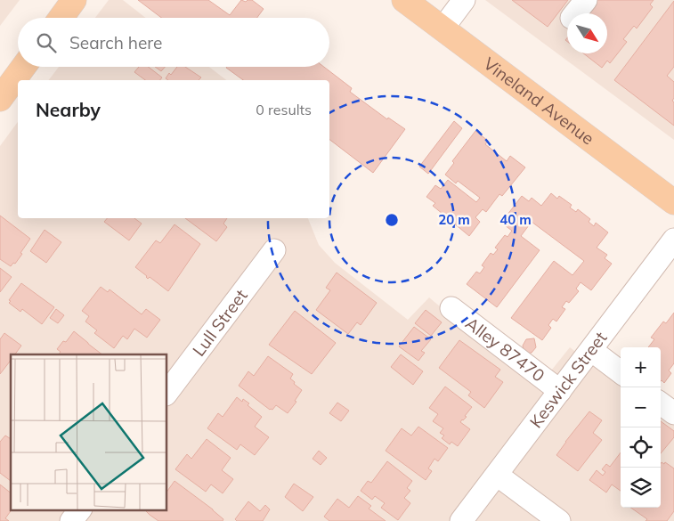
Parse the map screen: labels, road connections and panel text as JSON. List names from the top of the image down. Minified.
{"streets":{"main road":["Vineland Avenue"],"street":["Lull Street","Alley 87470","Keswick Street"]},"crossings":[["Alley 87470","Keswick Street"]],"north":"bottom right","page":{"search":"Search here","heading":["Nearby","0 results"],"map_buttons":["+","−"]},"rings":["20 m","40 m"]}
